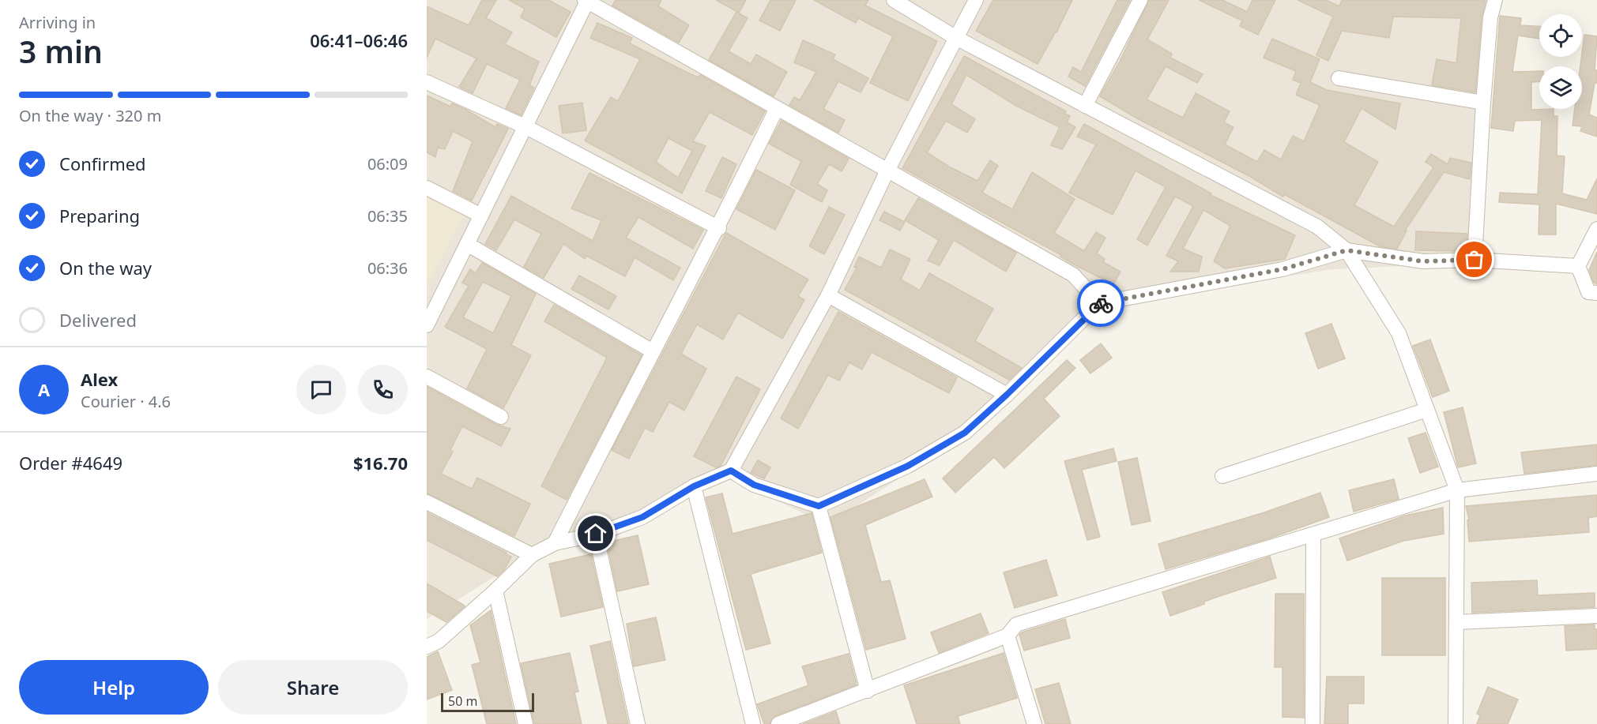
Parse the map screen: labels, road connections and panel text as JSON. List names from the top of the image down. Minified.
{"scale_bar":"50 m","page":{"heading":["3 min","Arriving in","06:41–06:46"],"panel":["Alex","Courier · 4.6","Order #4649","$16.70"],"bar":"On the way · 320 m","list":[["Confirmed","06:09"],["Preparing","06:35"],["On the way","06:36"],"Delivered"],"round":"A","buttons":["Help","Share"],"scale":"50 m"}}
